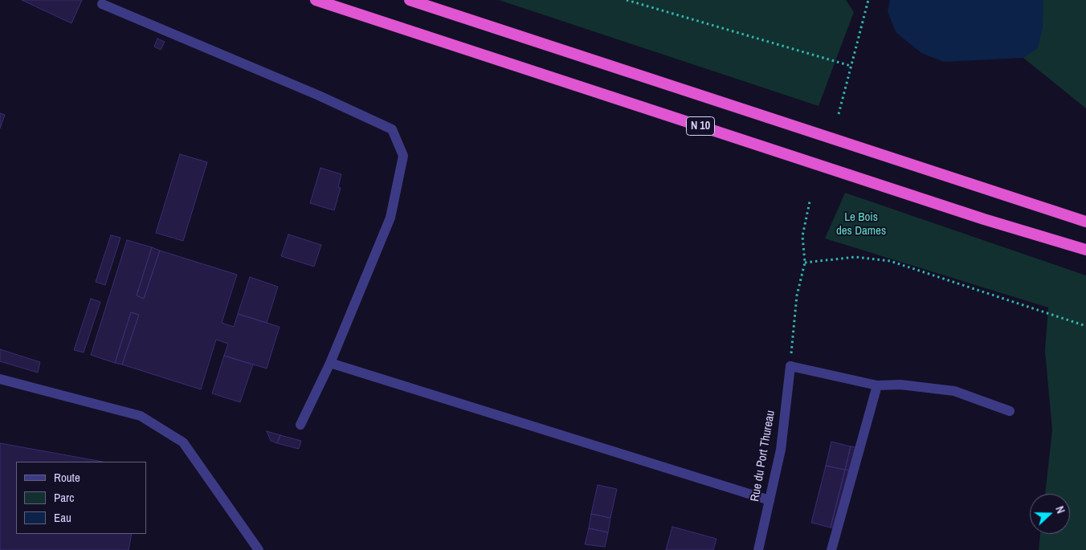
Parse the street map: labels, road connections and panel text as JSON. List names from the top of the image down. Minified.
{"streets":{"highway":["N 10"],"street":["Rue du Port Thureau"]},"parks":["Le Bois des Dames"],"legend":["Route","Parc","Eau"],"north":"right"}
